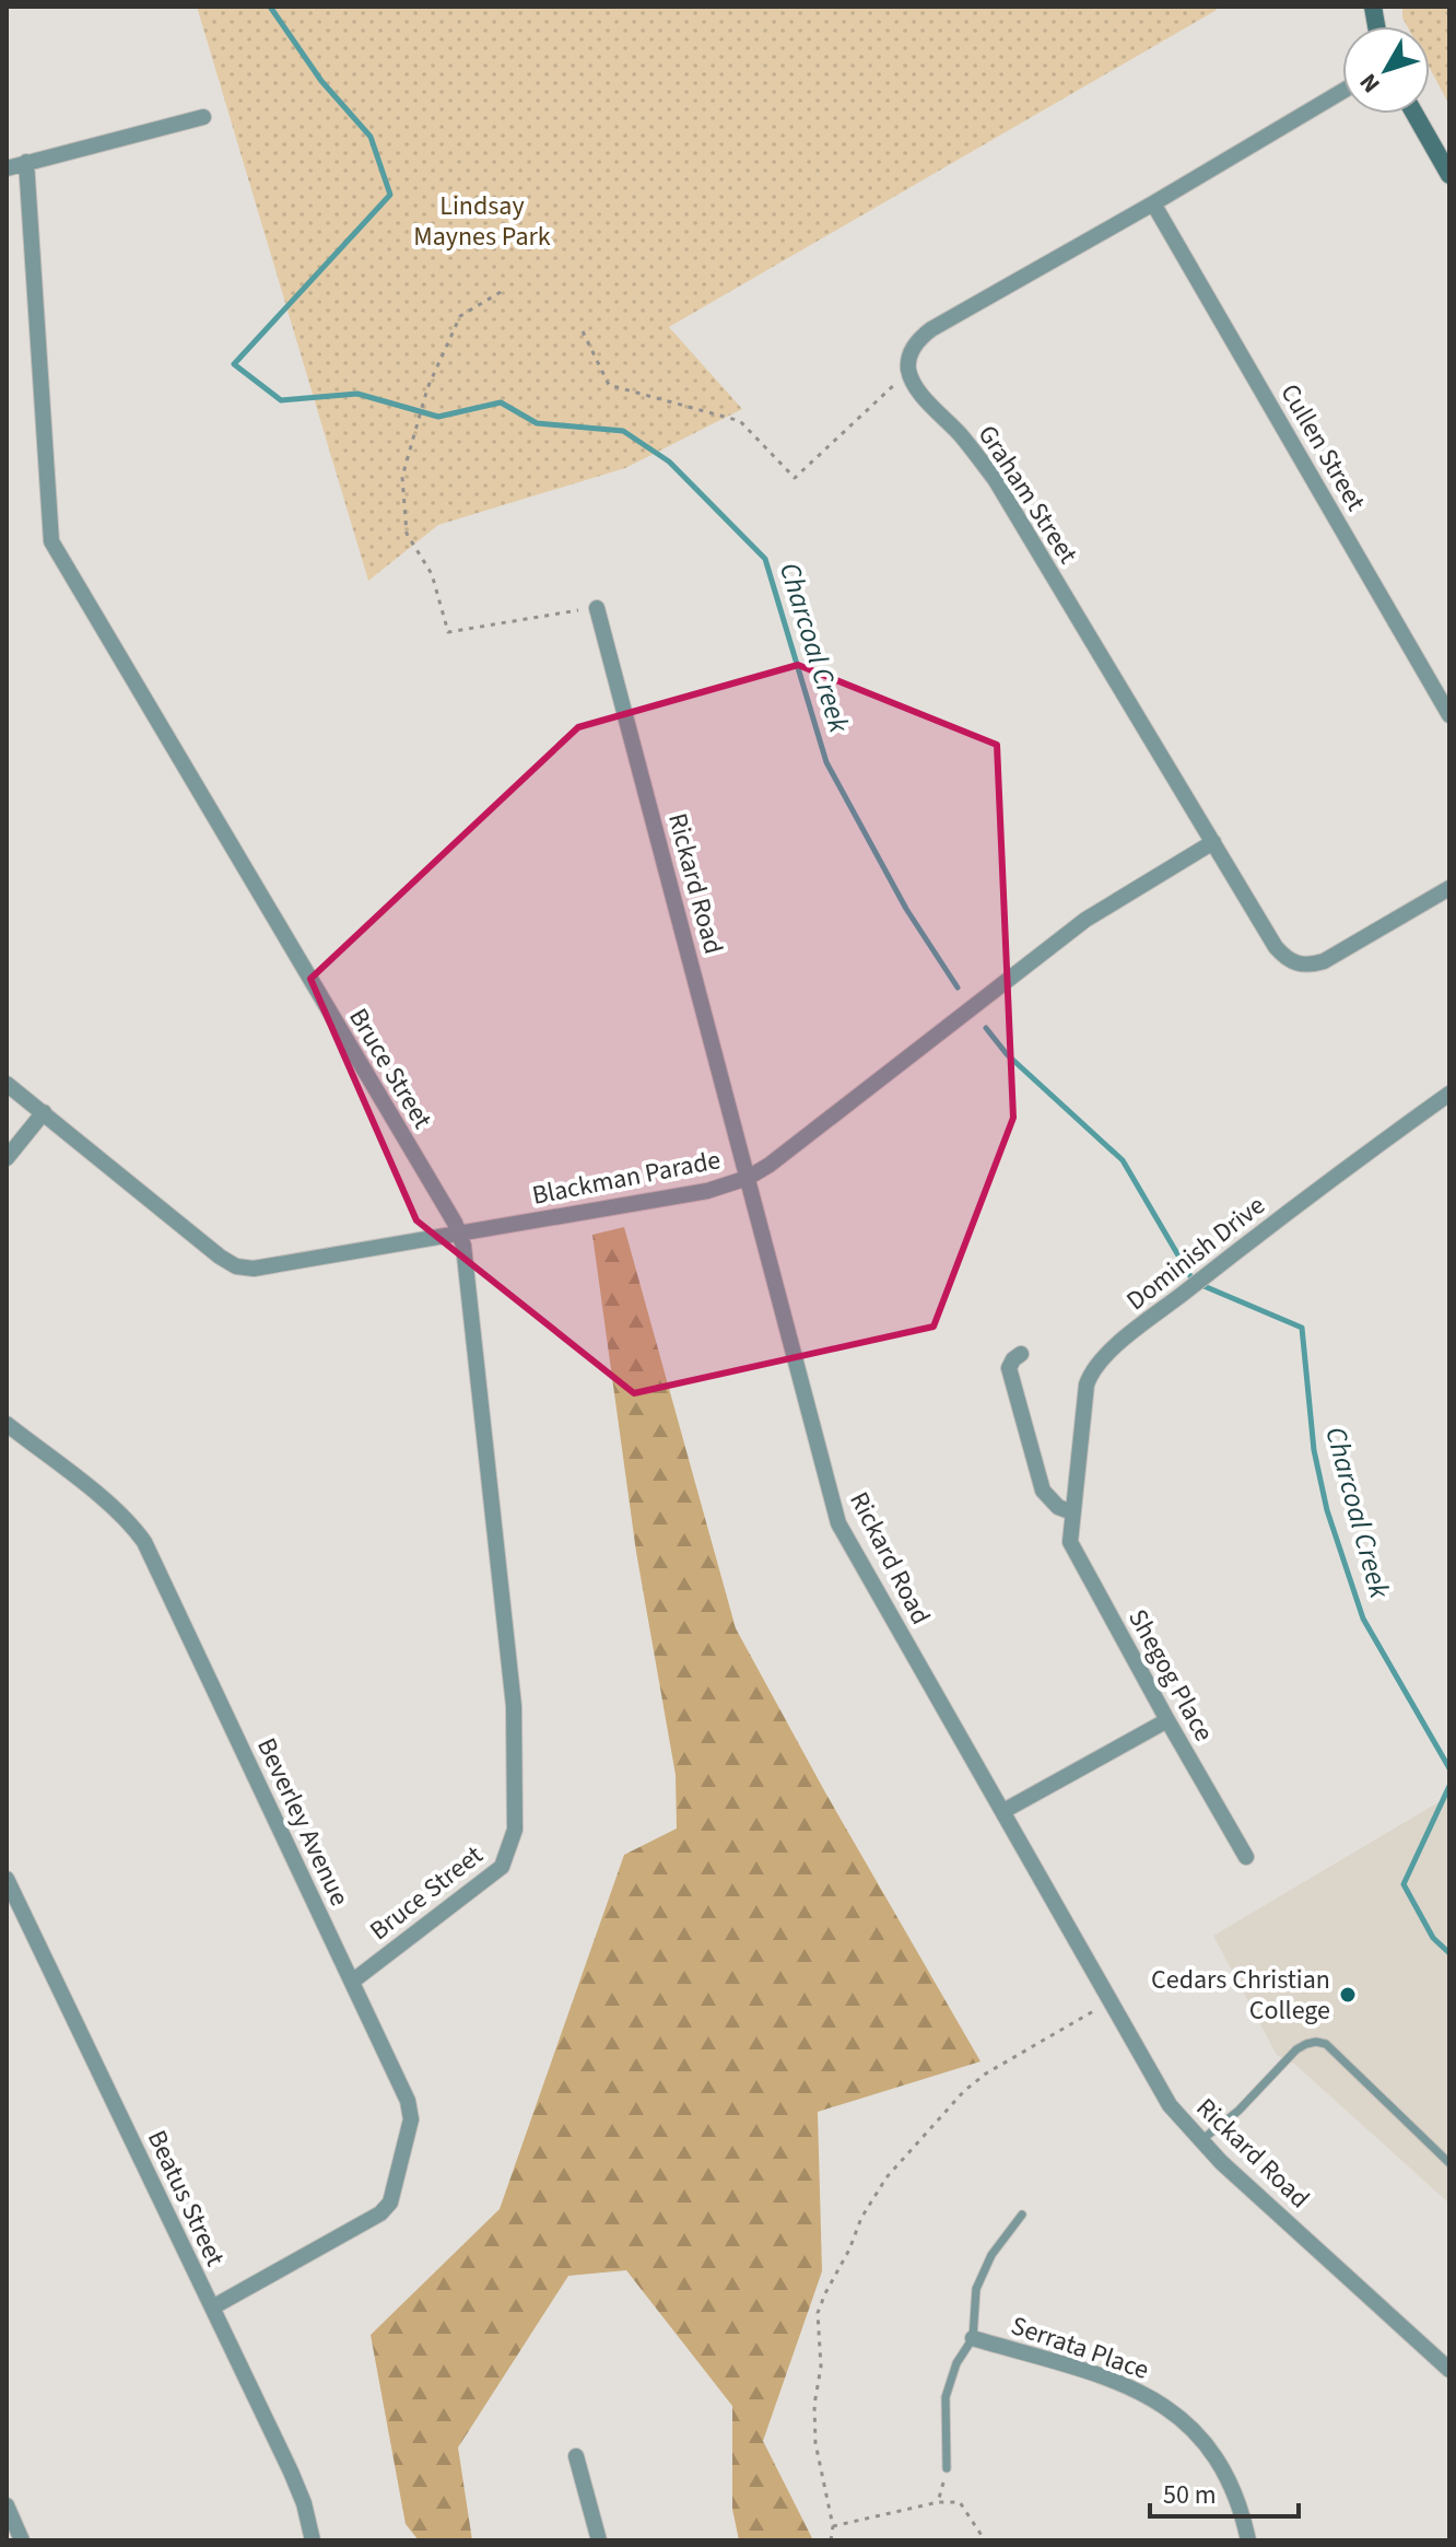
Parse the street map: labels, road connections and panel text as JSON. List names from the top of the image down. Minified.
{"streets":{"street":["Cullen Street","Graham Street","Rickard Road","Bruce Street","Blackman Parade","Dominish Drive","Shegog Place","Beverley Avenue","Beatus Street","Serrata Place"]},"crossings":[["Graham Street","Blackman Parade"],["Rickard Road","Blackman Parade"],["Bruce Street","Blackman Parade"],["Bruce Street","Beverley Avenue"],["Dominish Drive","Shegog Place"],["Beverley Avenue","Beatus Street"]],"water":["Charcoal Creek"],"parks":["Lindsay Maynes Park"],"places":["Cedars Christian College"],"scale_bar":"50 m","north":"bottom left"}
